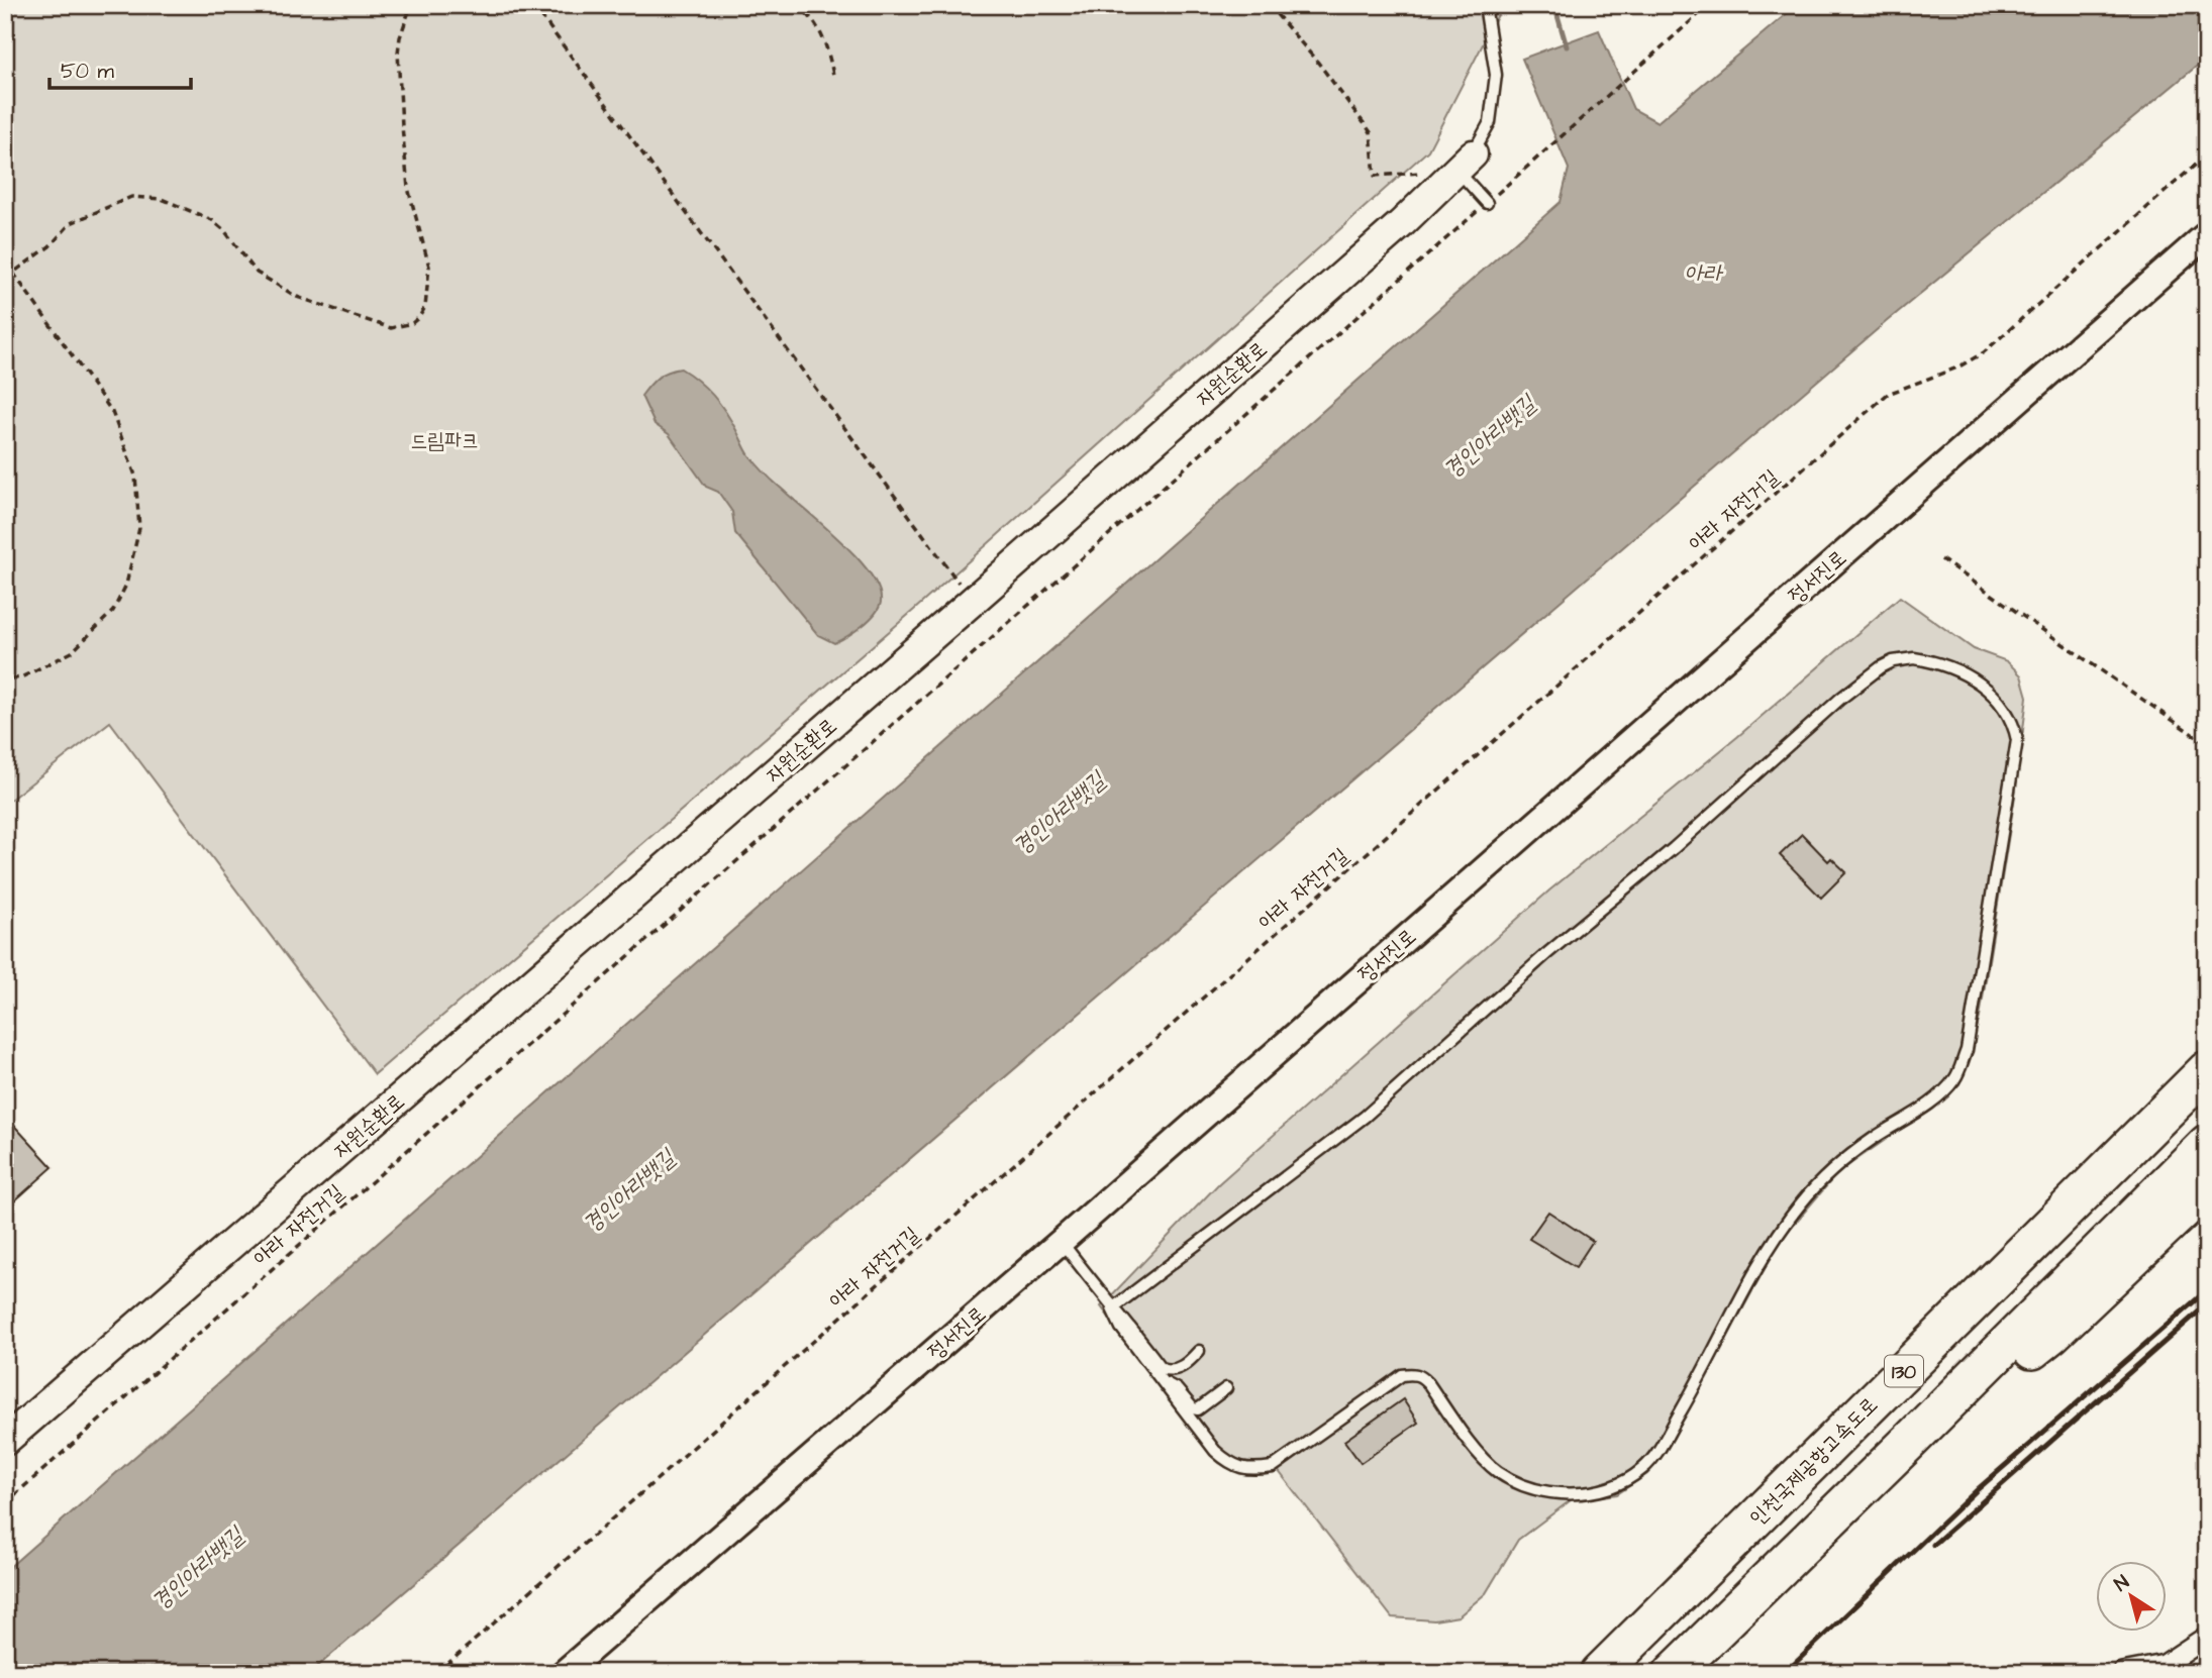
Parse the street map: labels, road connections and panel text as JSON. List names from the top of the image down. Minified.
{"streets":{"highway":["130","인천국제공항고속도로"],"main road":["자원순환로"],"street":["정서진로"],"path":["아라 자전거길"]},"water":["아라","경인아라뱃길"],"parks":["드림파크"],"scale_bar":"50 m","north":"top left"}
